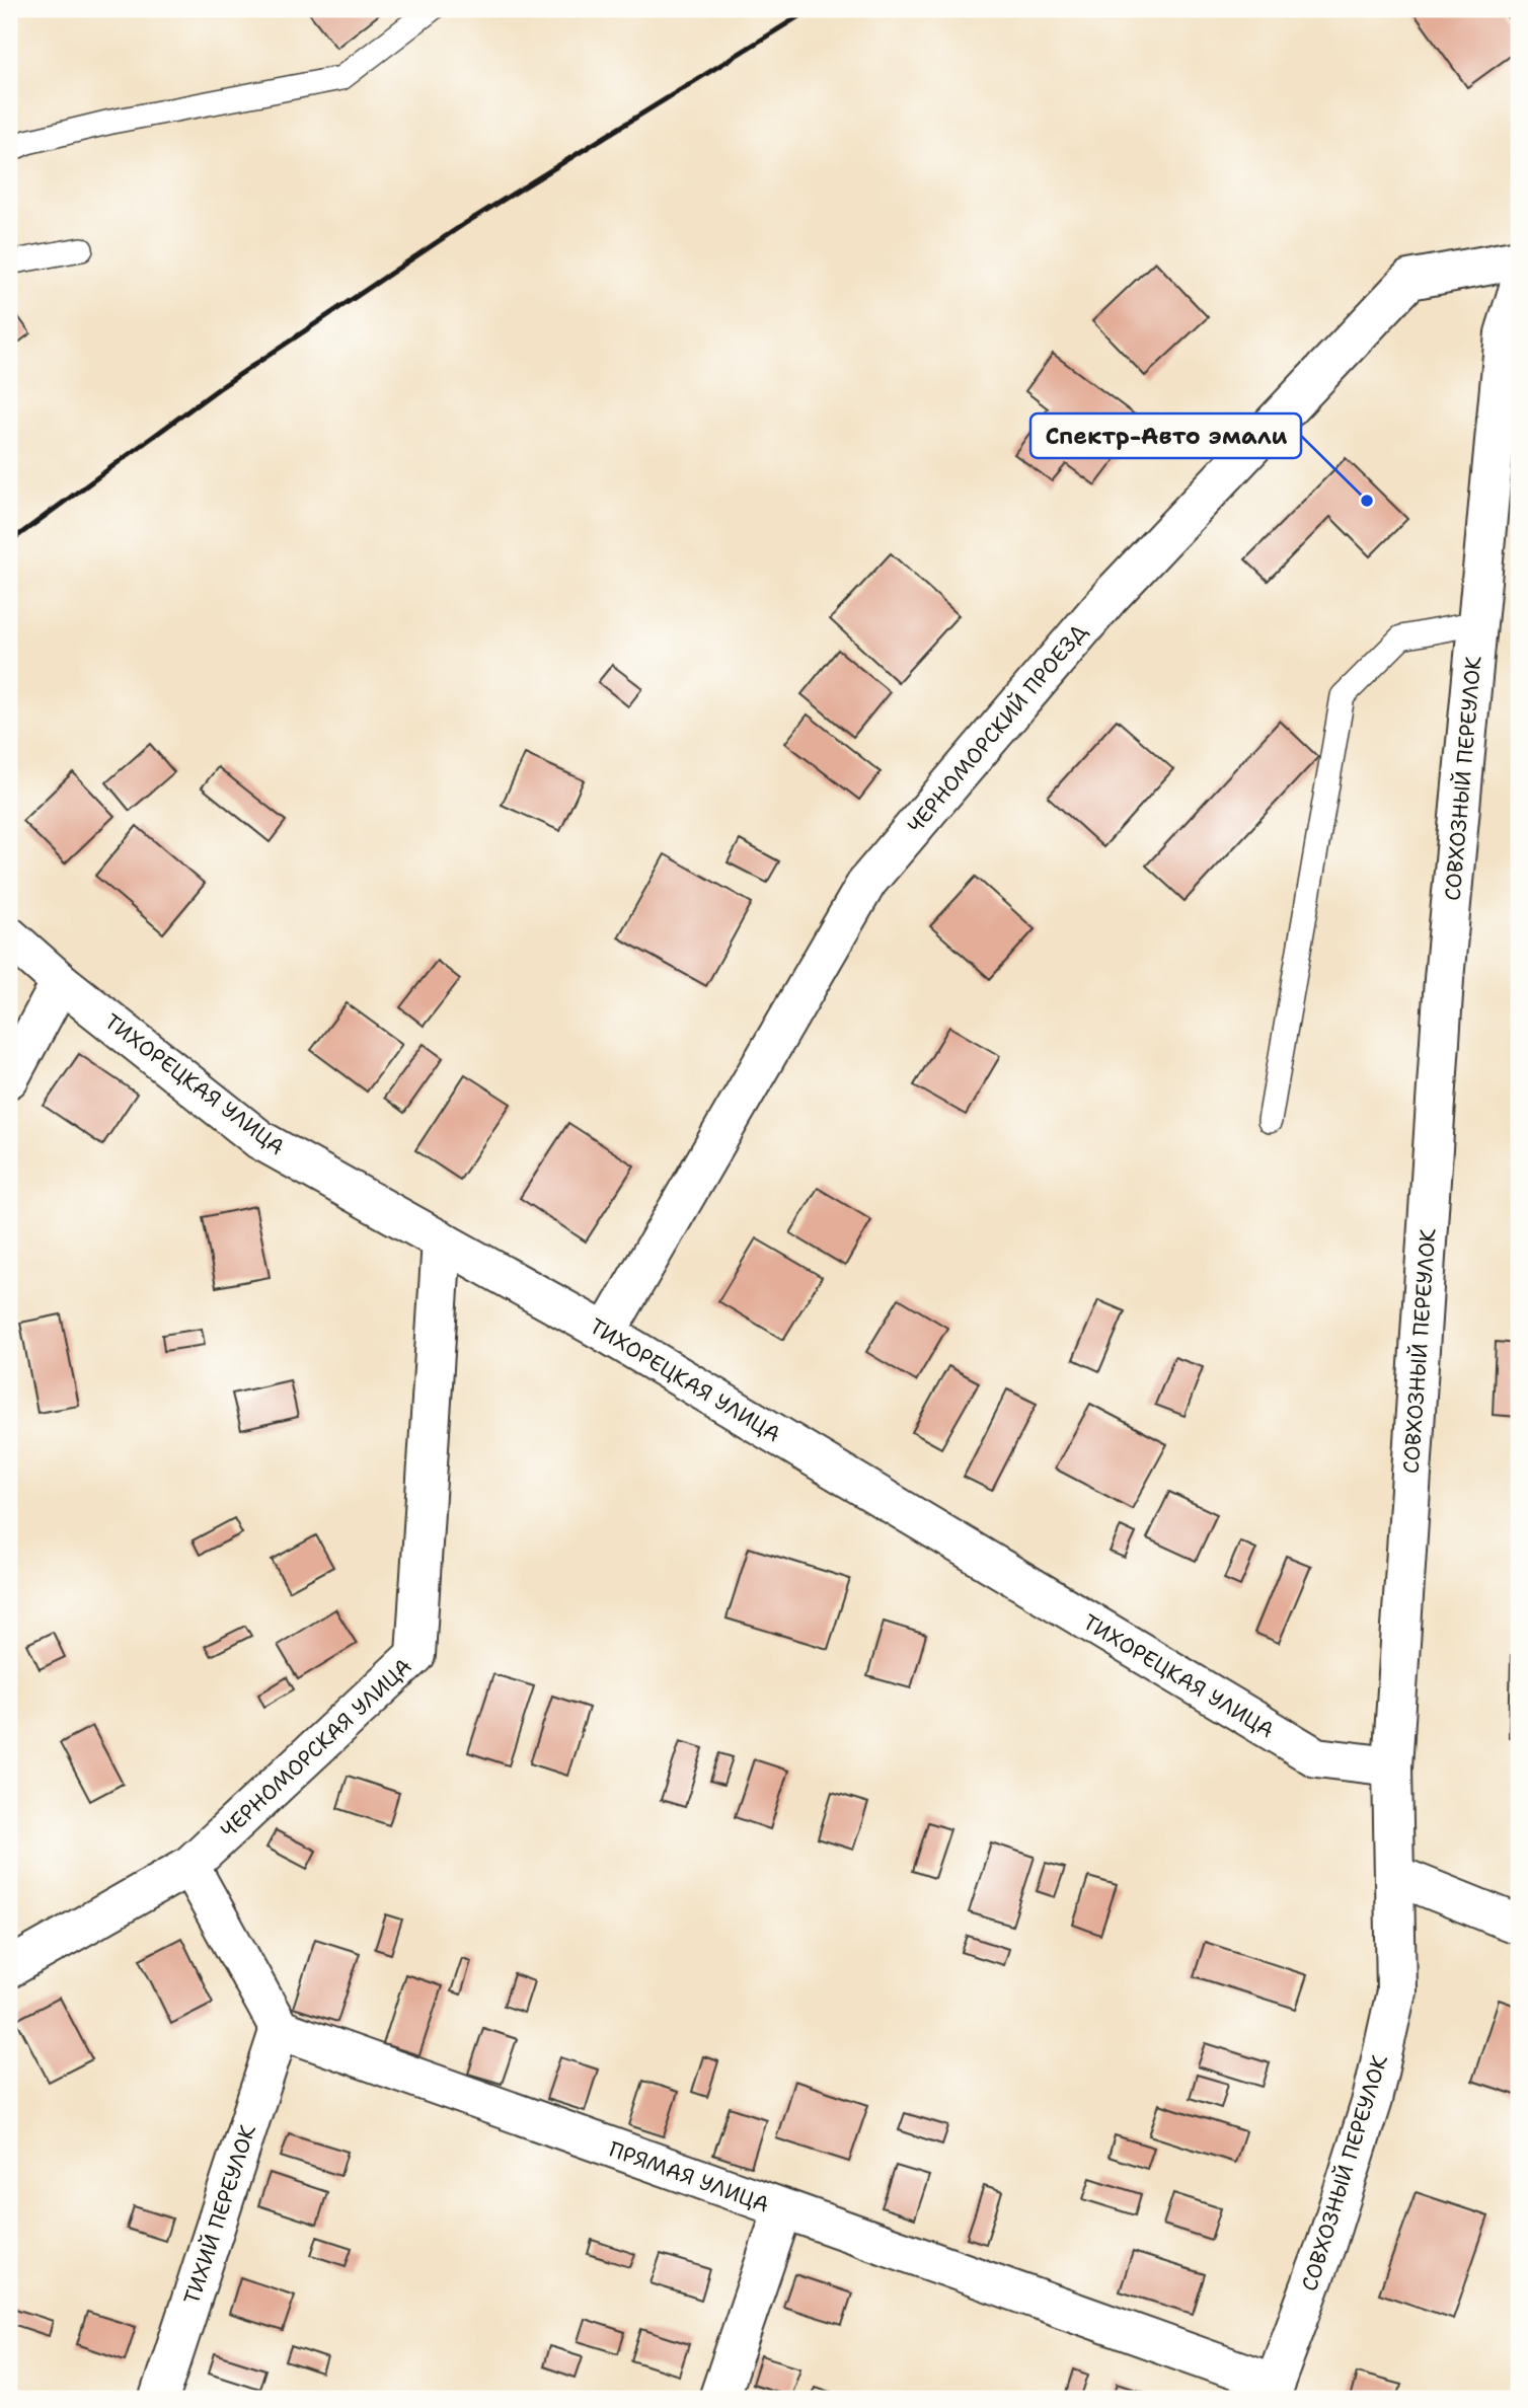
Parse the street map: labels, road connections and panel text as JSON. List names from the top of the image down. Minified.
{"streets":{"street":["ЧЕРНОМОРСКИЙ ПРОЕЗД","СОВХОЗНЫЙ ПЕРЕУЛОК","ТИХОРЕЦКАЯ УЛИЦА","ЧЕРНОМОРСКАЯ УЛИЦА","ПРЯМАЯ УЛИЦА","ТИХИЙ ПЕРЕУЛОК"]},"crossings":[["ЧЕРНОМОРСКИЙ ПРОЕЗД","ТИХОРЕЦКАЯ УЛИЦА"],["СОВХОЗНЫЙ ПЕРЕУЛОК","ТИХОРЕЦКАЯ УЛИЦА"],["СОВХОЗНЫЙ ПЕРЕУЛОК","ПРЯМАЯ УЛИЦА"],["ТИХОРЕЦКАЯ УЛИЦА","ЧЕРНОМОРСКАЯ УЛИЦА"],["ПРЯМАЯ УЛИЦА","ТИХИЙ ПЕРЕУЛОК"]],"places":["Спектр-Авто эмали"]}
